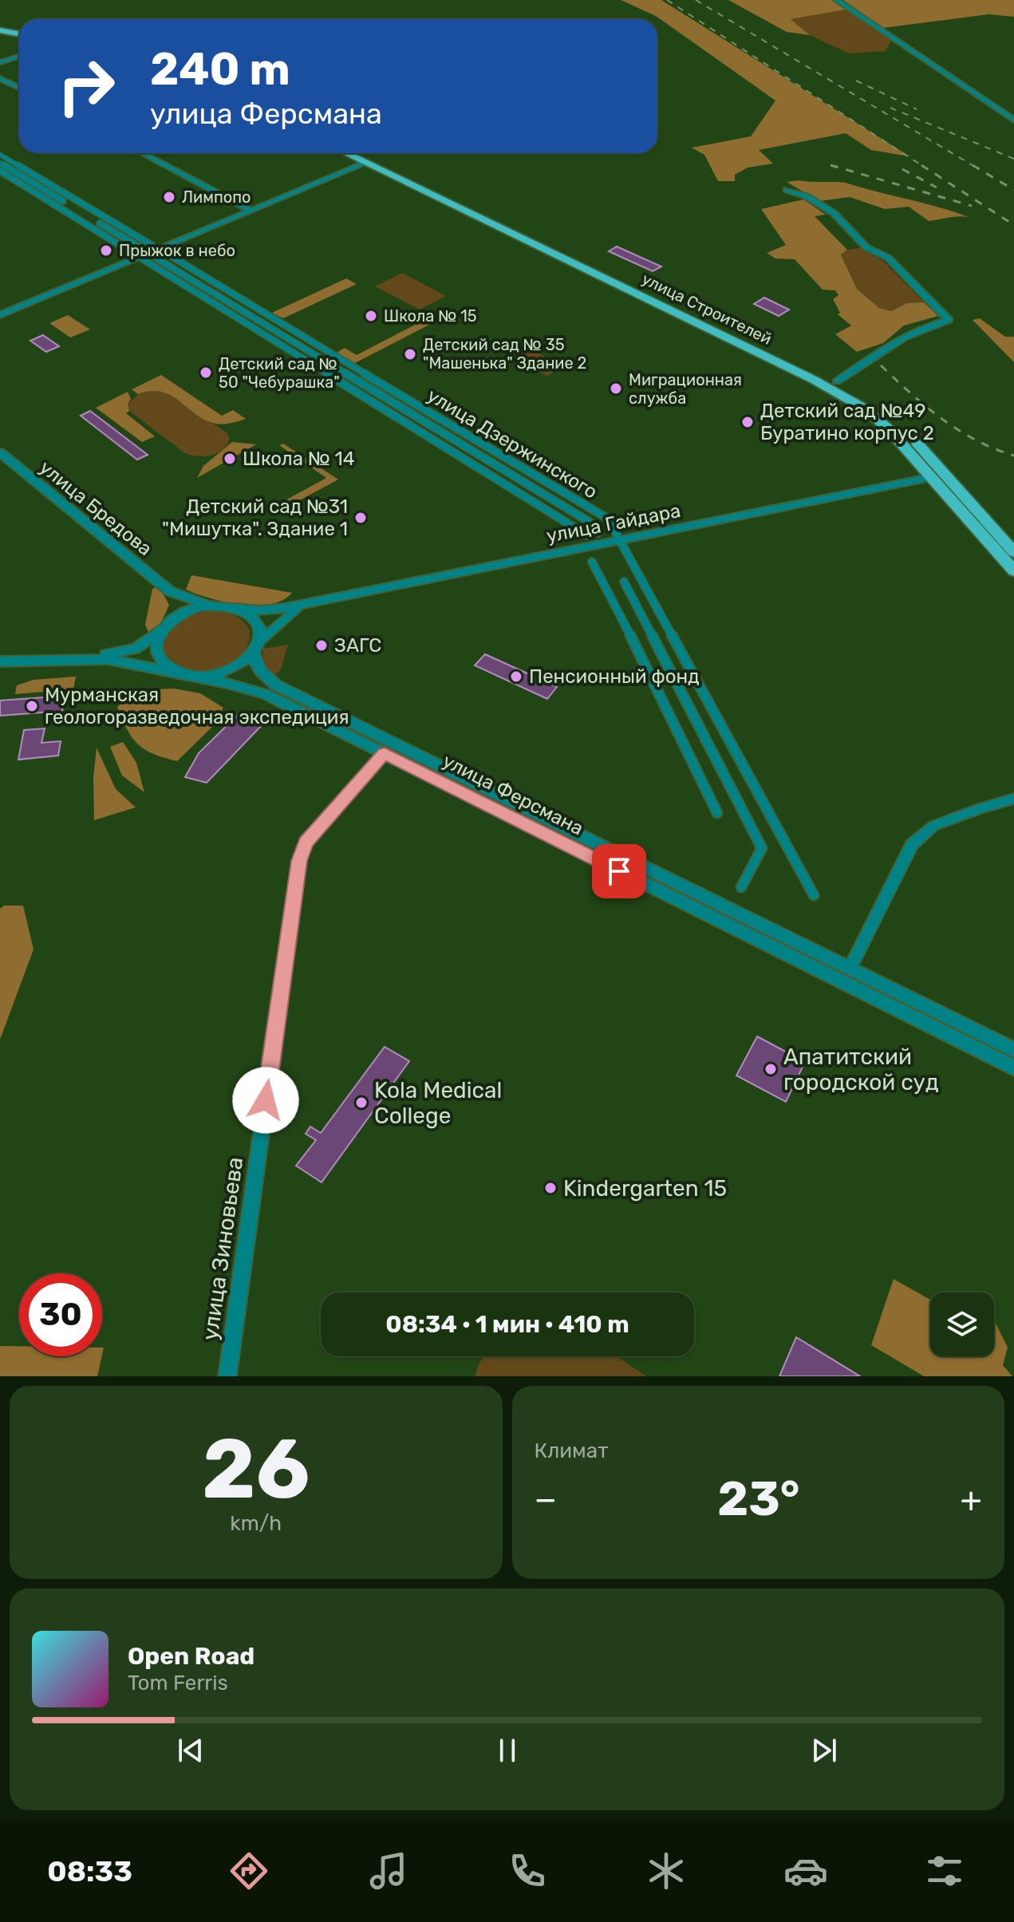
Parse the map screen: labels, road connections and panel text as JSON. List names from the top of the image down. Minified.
{"streets":{"main road":["улица Строителей"],"street":["улица Дзержинского","улица Бредова","улица Гайдара","улица Ферсмана","улица Зиновьева"]},"crossings":[["улица Строителей","улица Гайдара"],["улица Дзержинского","улица Гайдара"],["улица Бредова","улица Гайдара"],["улица Бредова","улица Ферсмана"],["улица Гайдара","улица Ферсмана"],["улица Ферсмана","улица Зиновьева"]],"places":["Лимпопо","Прыжок в небо","Школа № 15","Детский сад № 35 \"Машенька\" Здание 2","Детский сад № 50 \"Чебурашка\"","Миграционная служба","Детский сад №49 Буратино корпус 2","Школа № 14","Детский сад №31 \"Мишутка\". Здание 1","ЗАГС","Пенсионный фонд","Мурманская геологоразведочная экспедиция","Апатитский городской суд","Kola Medical College","Kindergarten 15"],"page":{"turn":["240 m","улица Ферсмана"],"limit":"30","trip":"08:34 · 1 мин · 410 m","tile":[["26","km/h"],"Климат"],"heat":["−","23°","+"],"song":["Open Road","Tom Ferris"],"tabs":"08:33"}}
